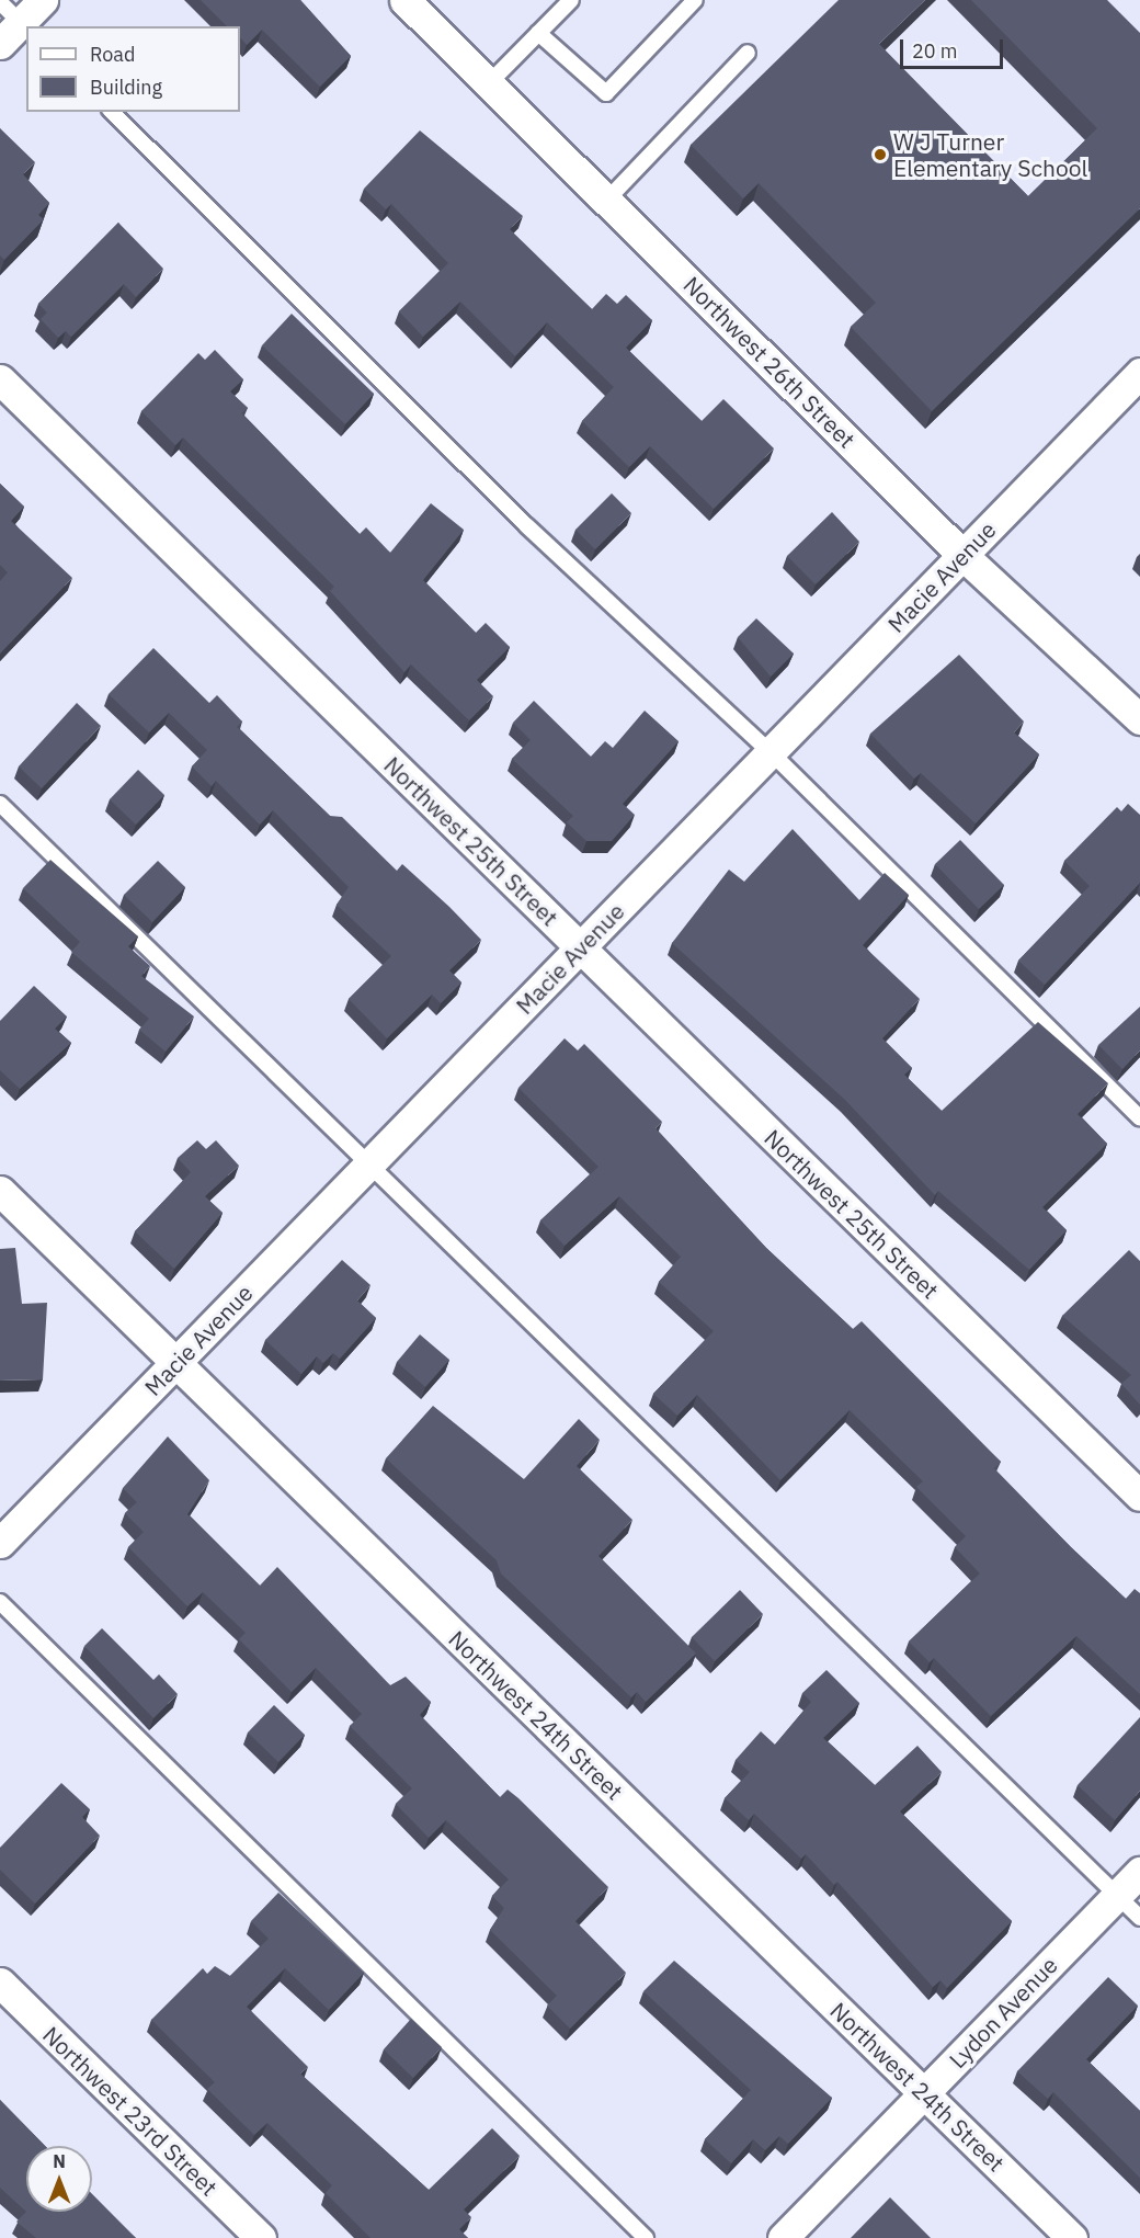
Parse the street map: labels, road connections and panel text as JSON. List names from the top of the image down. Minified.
{"streets":{"street":["Northwest 26th Street","Macie Avenue","Northwest 25th Street","Northwest 24th Street","Lydon Avenue","Northwest 23rd Street"]},"crossings":[["Northwest 26th Street","Macie Avenue"],["Macie Avenue","Northwest 25th Street"],["Macie Avenue","Northwest 24th Street"],["Northwest 24th Street","Lydon Avenue"]],"places":["W J Turner Elementary School"],"legend":["Road","Building"],"scale_bar":"20 m","north":"top"}
